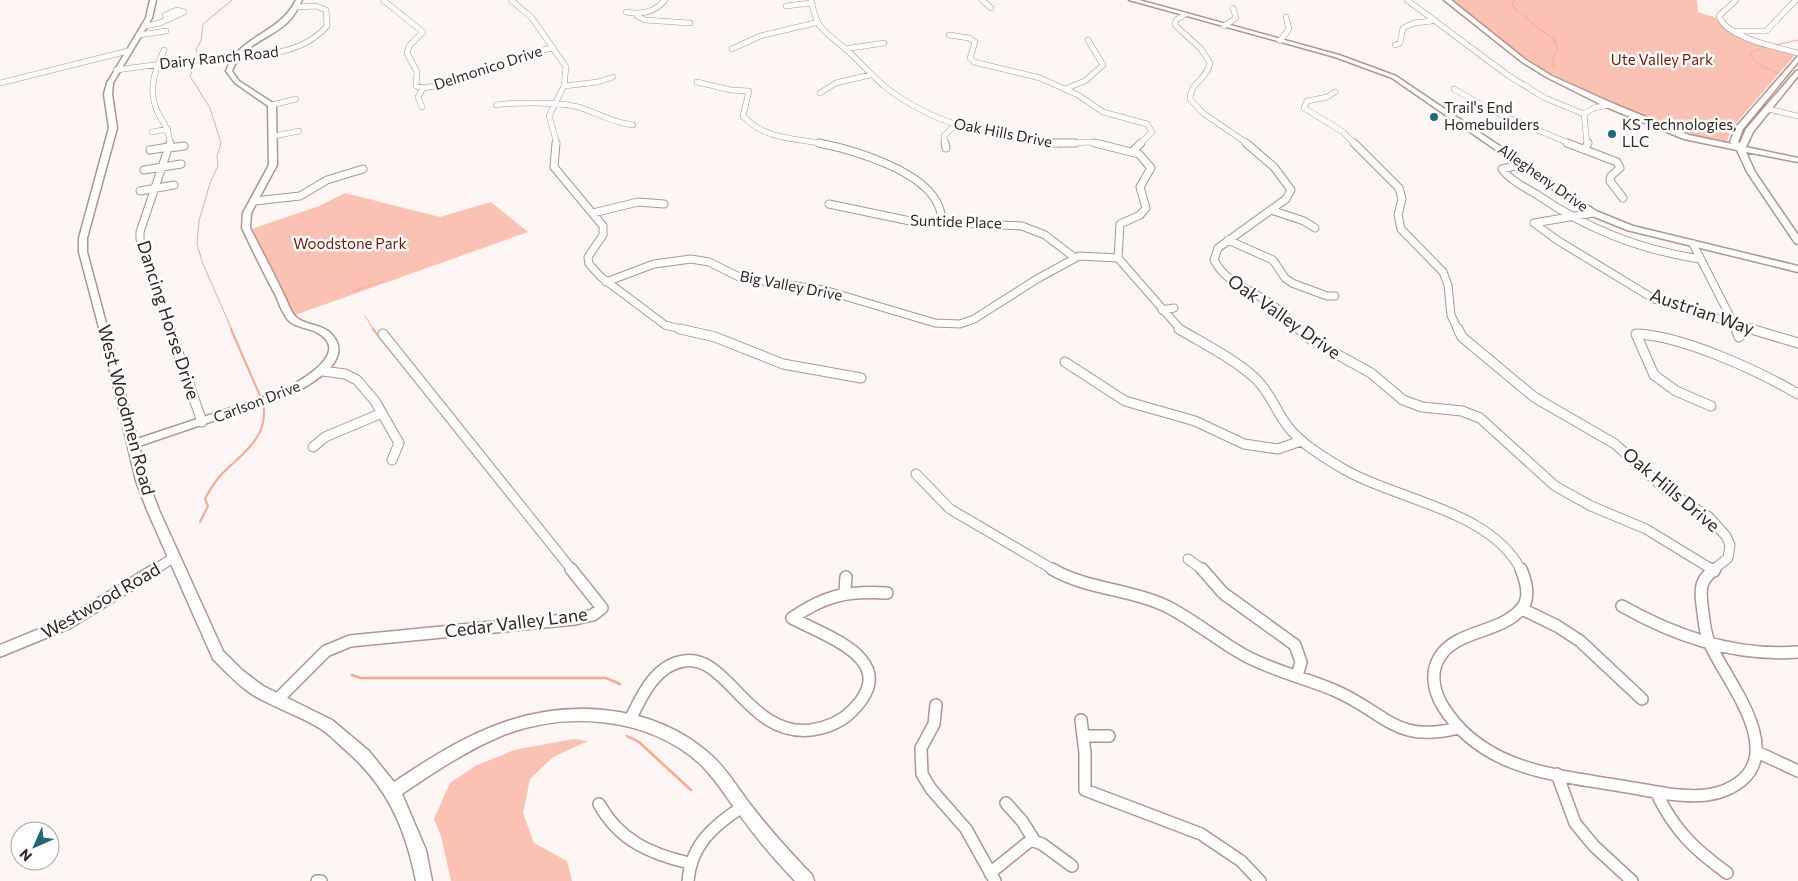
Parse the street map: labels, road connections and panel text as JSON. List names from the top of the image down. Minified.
{"streets":{"main road":["Allegheny Drive","Carlson Drive","West Woodmen Road"],"street":["Dairy Ranch Road","Delmonico Drive","Oak Hills Drive","Suntide Place","Big Valley Drive","Austrian Way","Oak Valley Drive","Dancing Horse Drive","Westwood Road","Cedar Valley Lane"]},"crossings":[["Dairy Ranch Road","Dancing Horse Drive"],["Dairy Ranch Road","West Woodmen Road"],["Oak Hills Drive","Oak Valley Drive"],["Allegheny Drive","Oak Valley Drive"],["Suntide Place","Big Valley Drive"],["Dancing Horse Drive","Carlson Drive"],["Carlson Drive","West Woodmen Road"],["West Woodmen Road","Westwood Road"],["West Woodmen Road","Cedar Valley Lane"]],"parks":["Ute Valley Park","Woodstone Park"],"places":["Trail's End Homebuilders","KS Technologies, LLC"],"north":"bottom left"}
